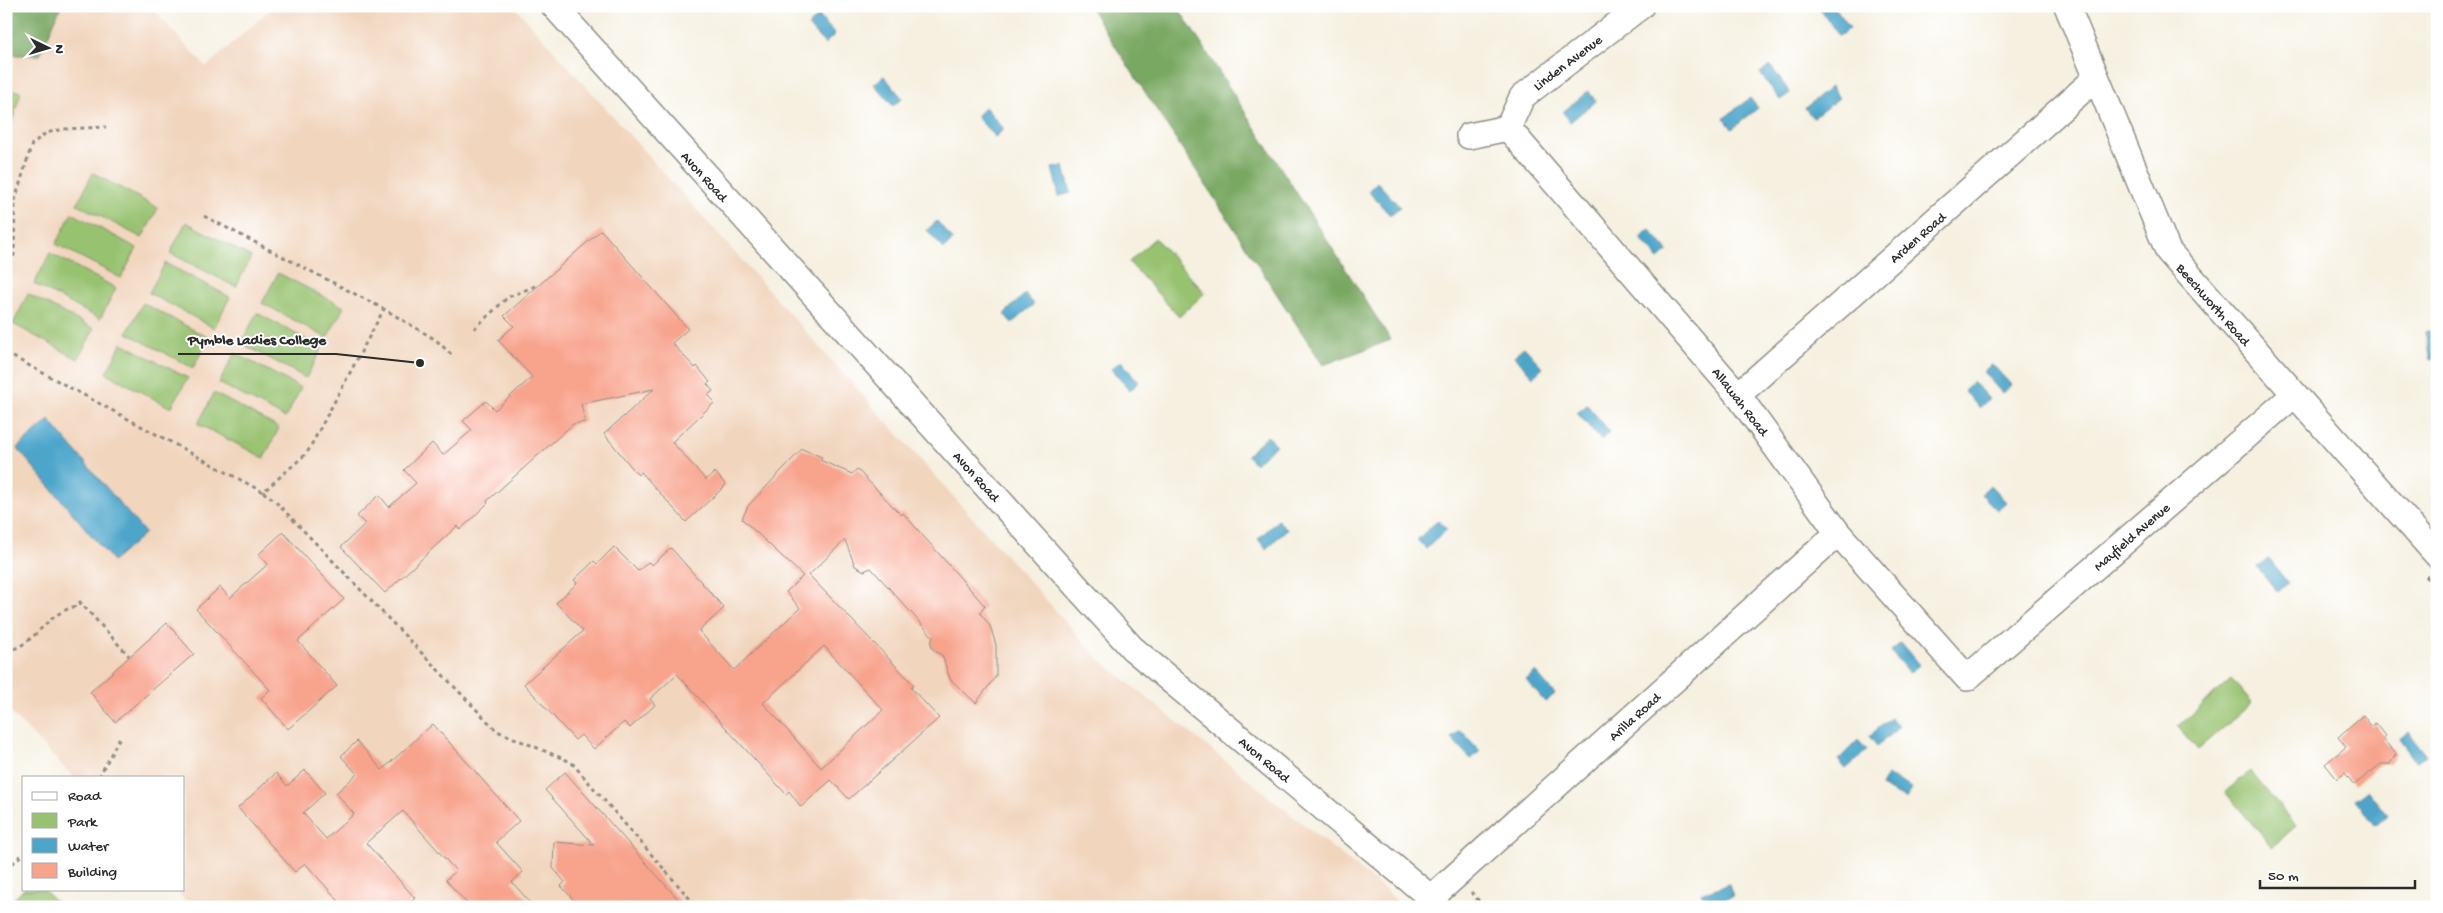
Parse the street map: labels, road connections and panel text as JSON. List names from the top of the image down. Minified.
{"streets":{"street":["Linden Avenue","Avon Road","Arden Road","Beechworth Road","Allawah Road","Mayfield Avenue","Arilla Road"]},"crossings":[["Linden Avenue","Allawah Road"],["Avon Road","Arilla Road"],["Arden Road","Beechworth Road"],["Arden Road","Allawah Road"],["Beechworth Road","Mayfield Avenue"],["Allawah Road","Mayfield Avenue"],["Allawah Road","Arilla Road"]],"places":["Pymble Ladies College"],"legend":["Road","Park","Water","Building"],"scale_bar":"50 m","north":"right"}
